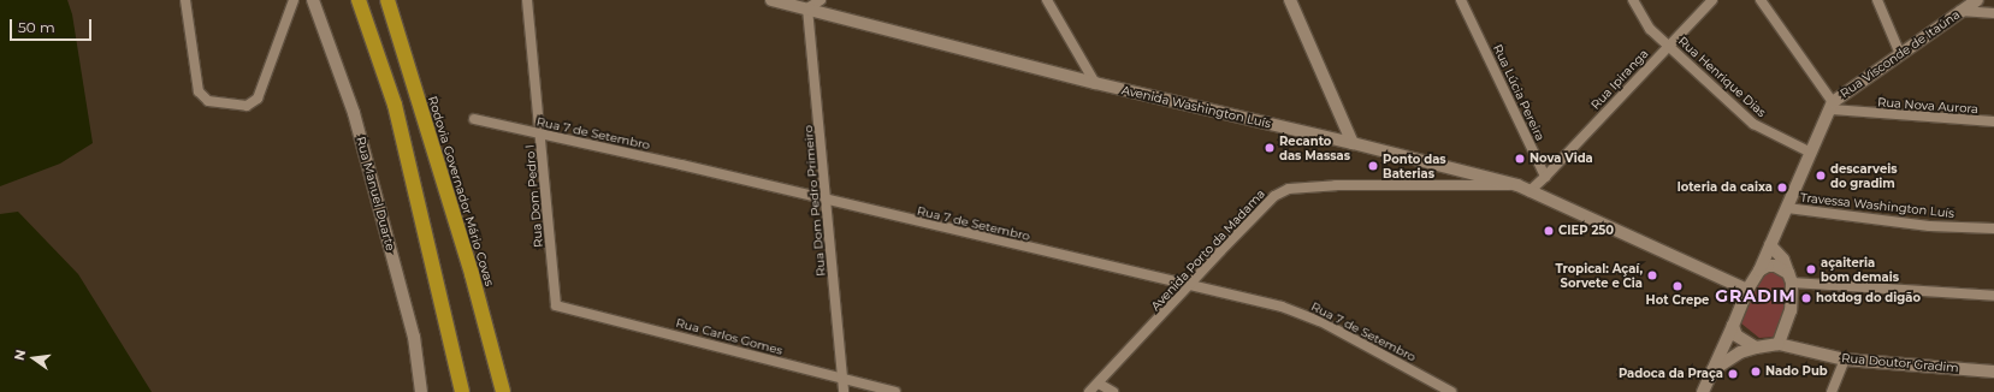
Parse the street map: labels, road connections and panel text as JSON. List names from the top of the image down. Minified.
{"streets":{"highway":["Rodovia Governador Mário Covas"],"main road":["Rua Visconde de Itaúna","Avenida Washington Luís","Rua Manuel Duarte","Rua Doutor Gradim"],"street":["Rua Henrique Dias","Rua Ipiranga","Rua Lúcia Pereira","Rua Nova Aurora","Rua 7 de Setembro","Rua Dom Pedro I","Rua Dom Pedro Primeiro","Travessa Washington Luís","Avenida Porto da Madama","Rua Carlos Gomes"]},"crossings":[["Rua Visconde de Itaúna","Rua Henrique Dias"],["Rua Visconde de Itaúna","Rua Nova Aurora"],["Rua Visconde de Itaúna","Avenida Washington Luís"],["Rua Visconde de Itaúna","Travessa Washington Luís"],["Rua Henrique Dias","Rua Ipiranga"],["Rua Ipiranga","Rua Lúcia Pereira"],["Avenida Washington Luís","Rua Dom Pedro Primeiro"],["Avenida Washington Luís","Avenida Porto da Madama"],["Rua 7 de Setembro","Rua Dom Pedro I"],["Rua 7 de Setembro","Rua Dom Pedro Primeiro"],["Rua 7 de Setembro","Avenida Porto da Madama"],["Rua Dom Pedro I","Rua Carlos Gomes"],["Rua Dom Pedro Primeiro","Rua Carlos Gomes"]],"districts":["GRADIM"],"places":["Recanto das Massas","Nova Vida","Ponto das Baterias","descarveis do gradim","loteria da caixa","CIEP 250","açaiteria bom demais","Tropical: Açaí, Sorvete e Cia","Hot Crepe","hotdog do digão","Nado Pub","Padoca da Praça"],"scale_bar":"50 m","north":"left"}
